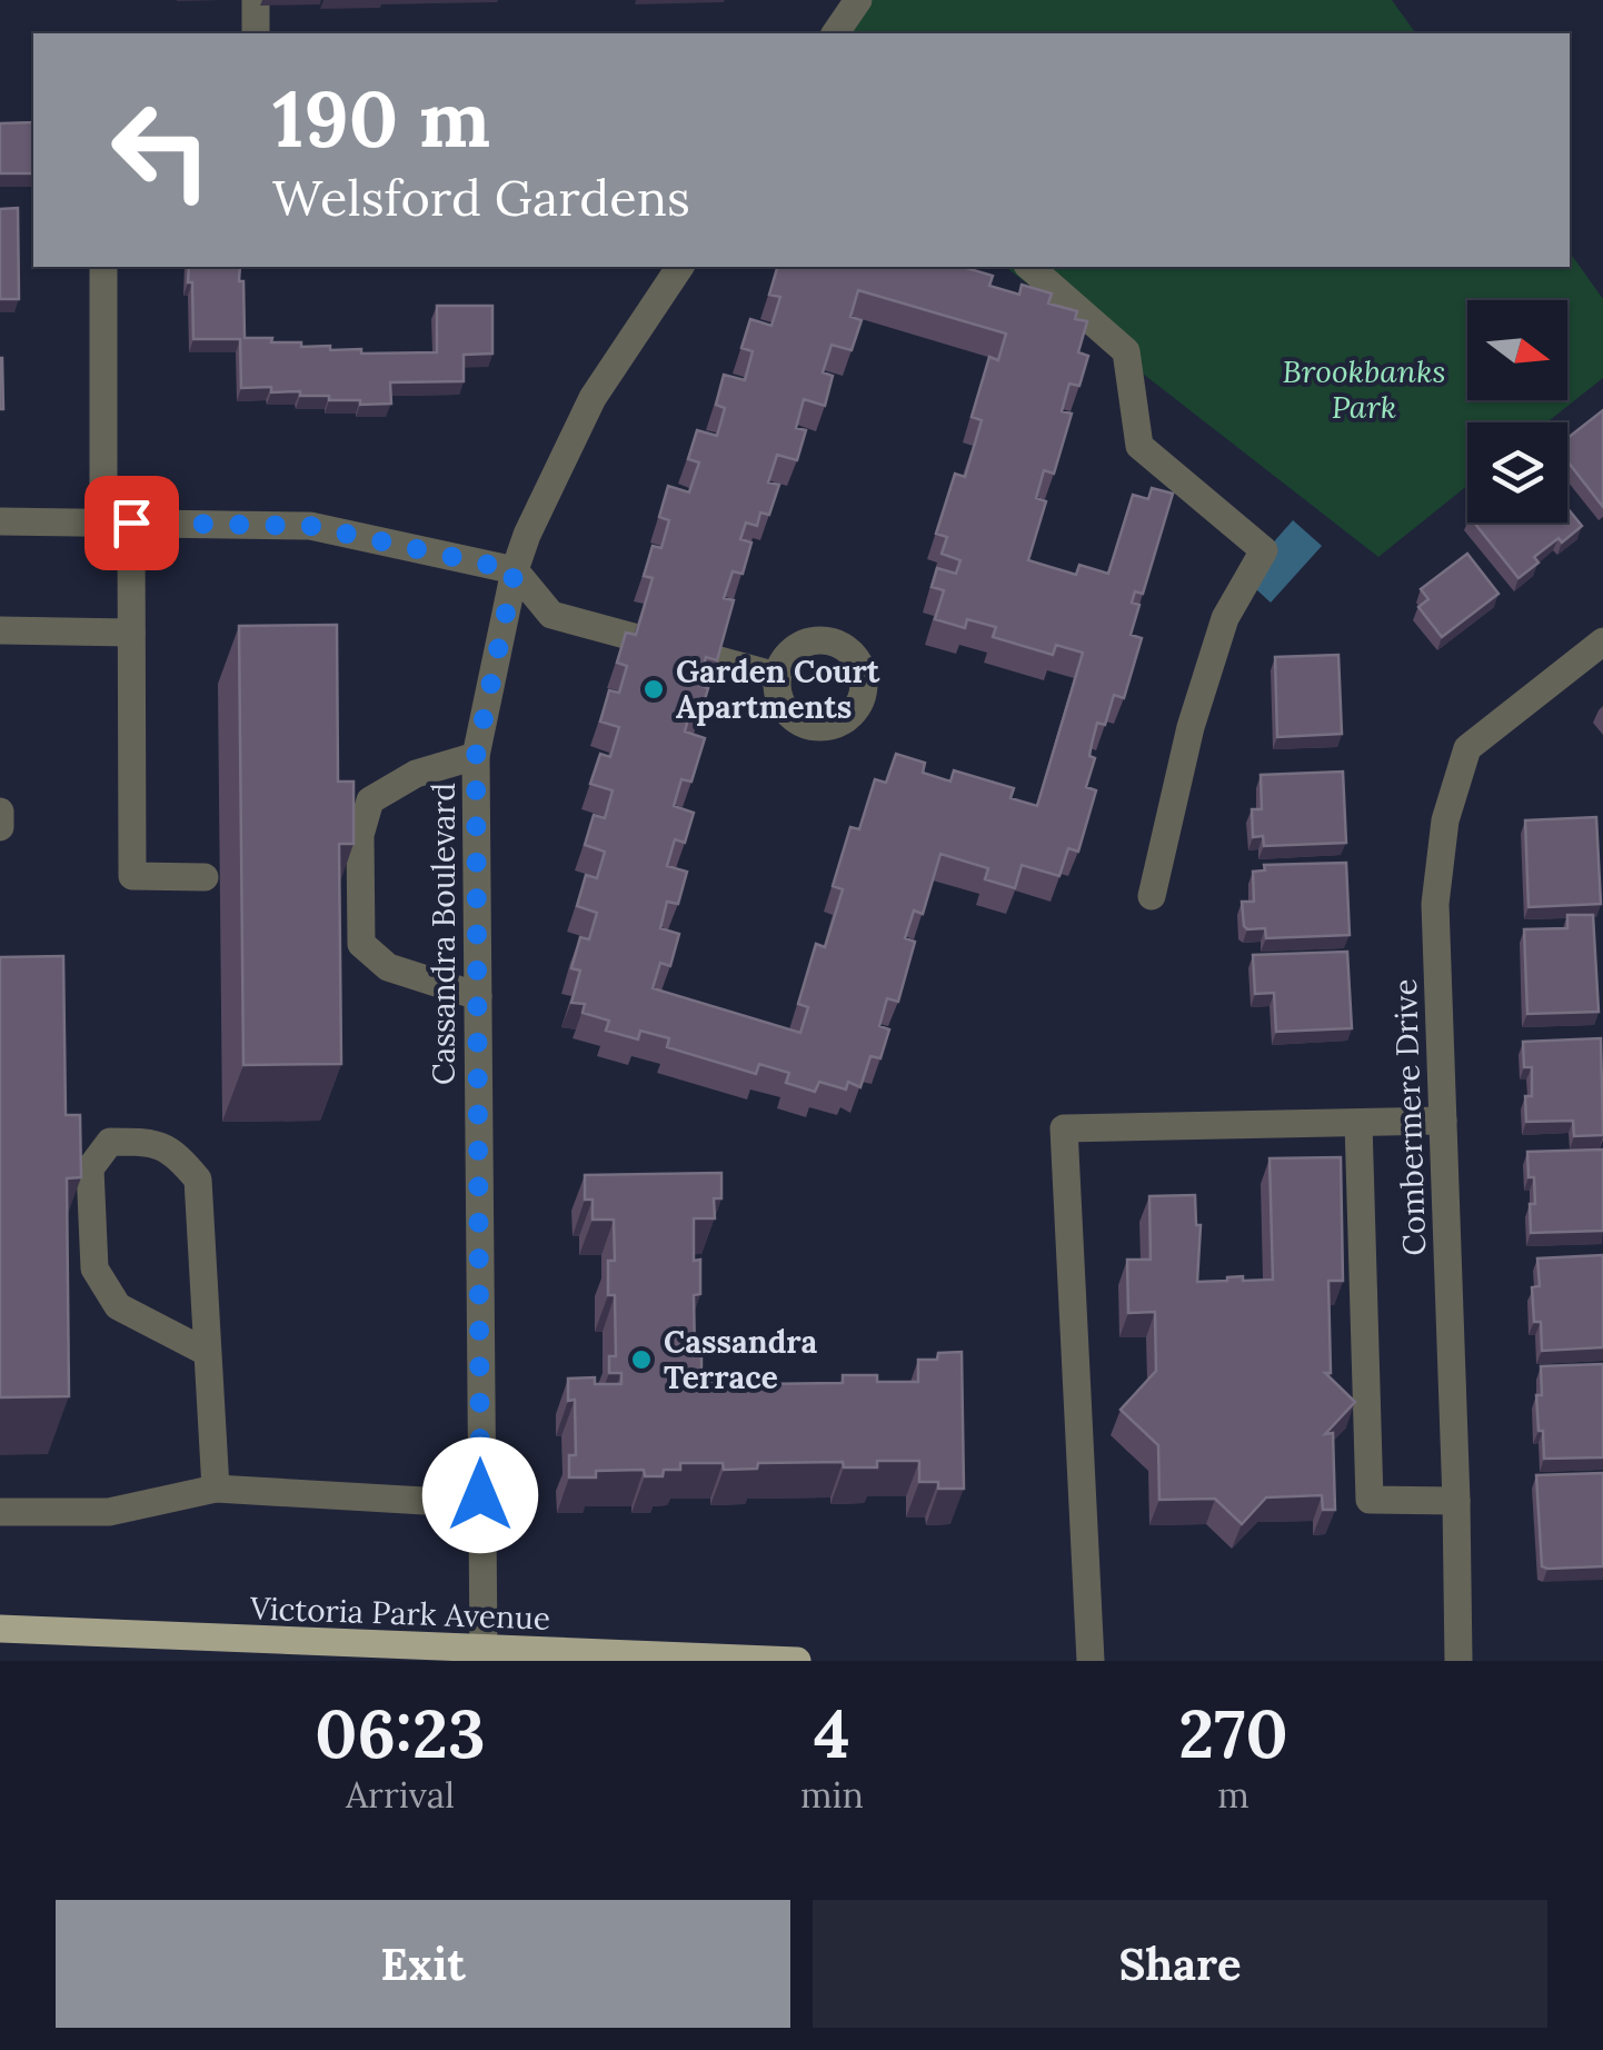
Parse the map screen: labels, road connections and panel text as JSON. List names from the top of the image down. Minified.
{"streets":{"main road":["Victoria Park Avenue"],"street":["Cassandra Boulevard","Combermere Drive"]},"crossings":[["Cassandra Boulevard","Victoria Park Avenue"]],"parks":["Brookbanks Park"],"places":["Garden Court Apartments","Cassandra Terrace"],"north":"right","page":{"turn":["190 m","Welsford Gardens"],"eta":["06:23","Arrival","4","min","270","m"],"buttons":["Exit","Share"]}}
